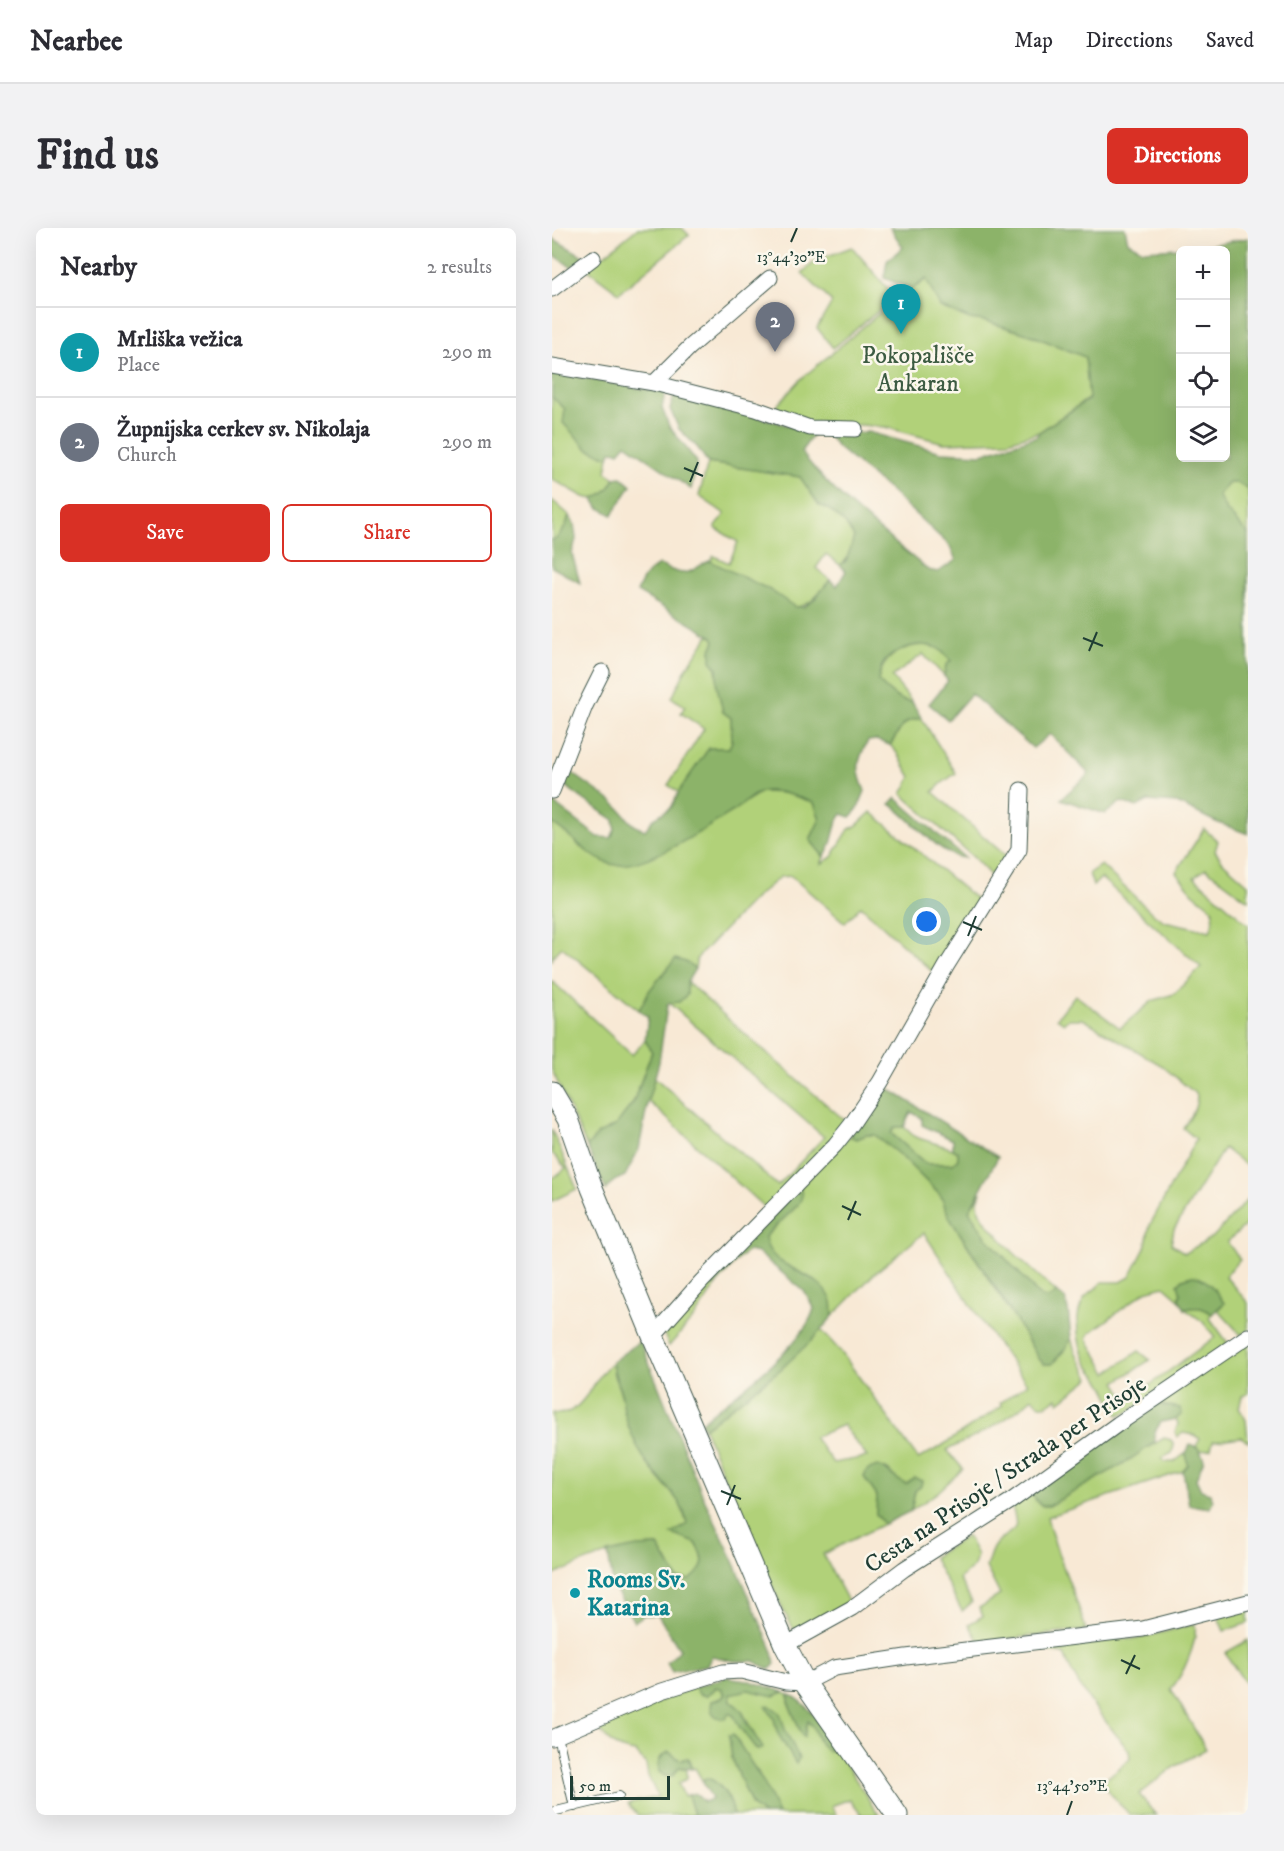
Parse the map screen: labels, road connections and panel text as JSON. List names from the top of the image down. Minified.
{"streets":{"street":["Cesta na Prisoje / Strada per Prisoje"]},"parks":["Pokopališče Ankaran"],"places":["Rooms Sv. Katarina"],"scale_bar":"50 m","page":{"header":"Nearbee","nav":["Map","Directions","Saved"],"buttons":["Directions",["Save","Share"]],"title":"Find us","heading":["Nearby","2 results"],"map_buttons":["+","−"],"pins":["1","2"],"list":[{"mark":"1","name":"Mrliška vežica","note":"Place","value":"290 m"},{"mark":"2","name":"Župnijska cerkev sv. Nikolaja","note":"Church","value":"290 m"}],"scale":"50 m"},"coordinates":["13°44'30\"E","13°44'50\"E"]}
